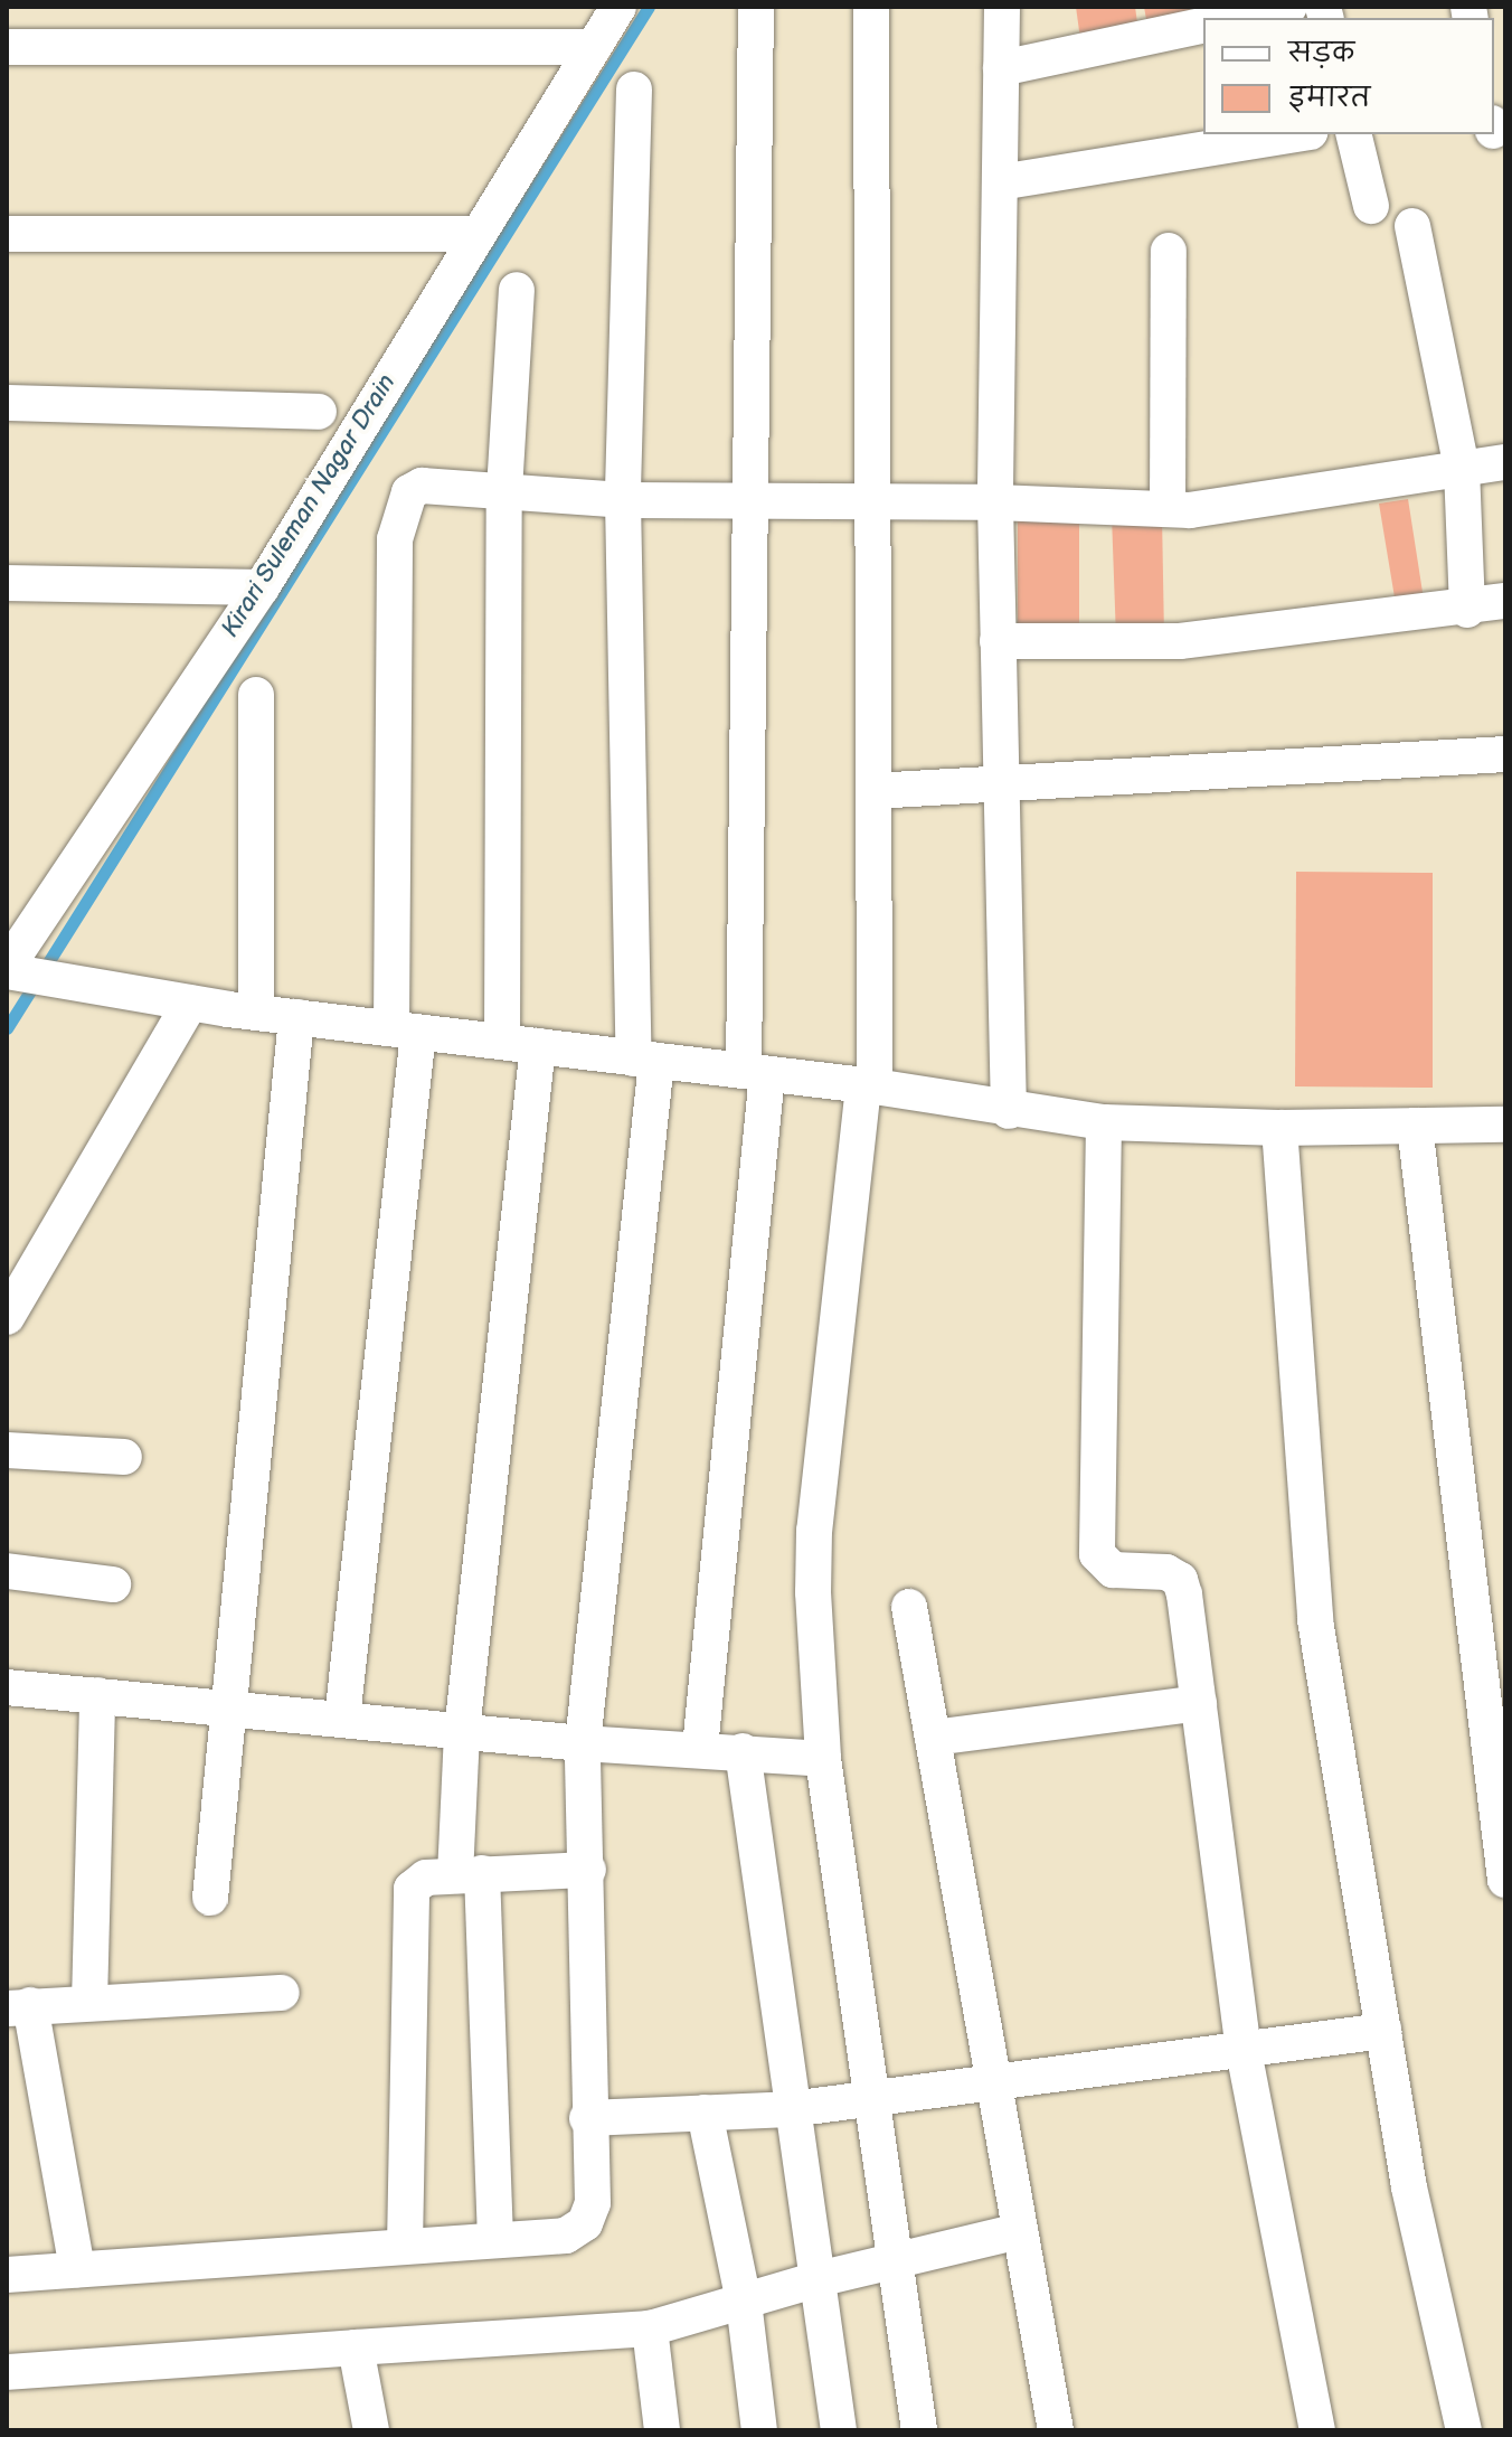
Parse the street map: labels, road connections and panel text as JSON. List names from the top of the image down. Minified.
{"water":["Kirari Suleman Nagar Drain"],"legend":["सड़क","इमारत"]}
